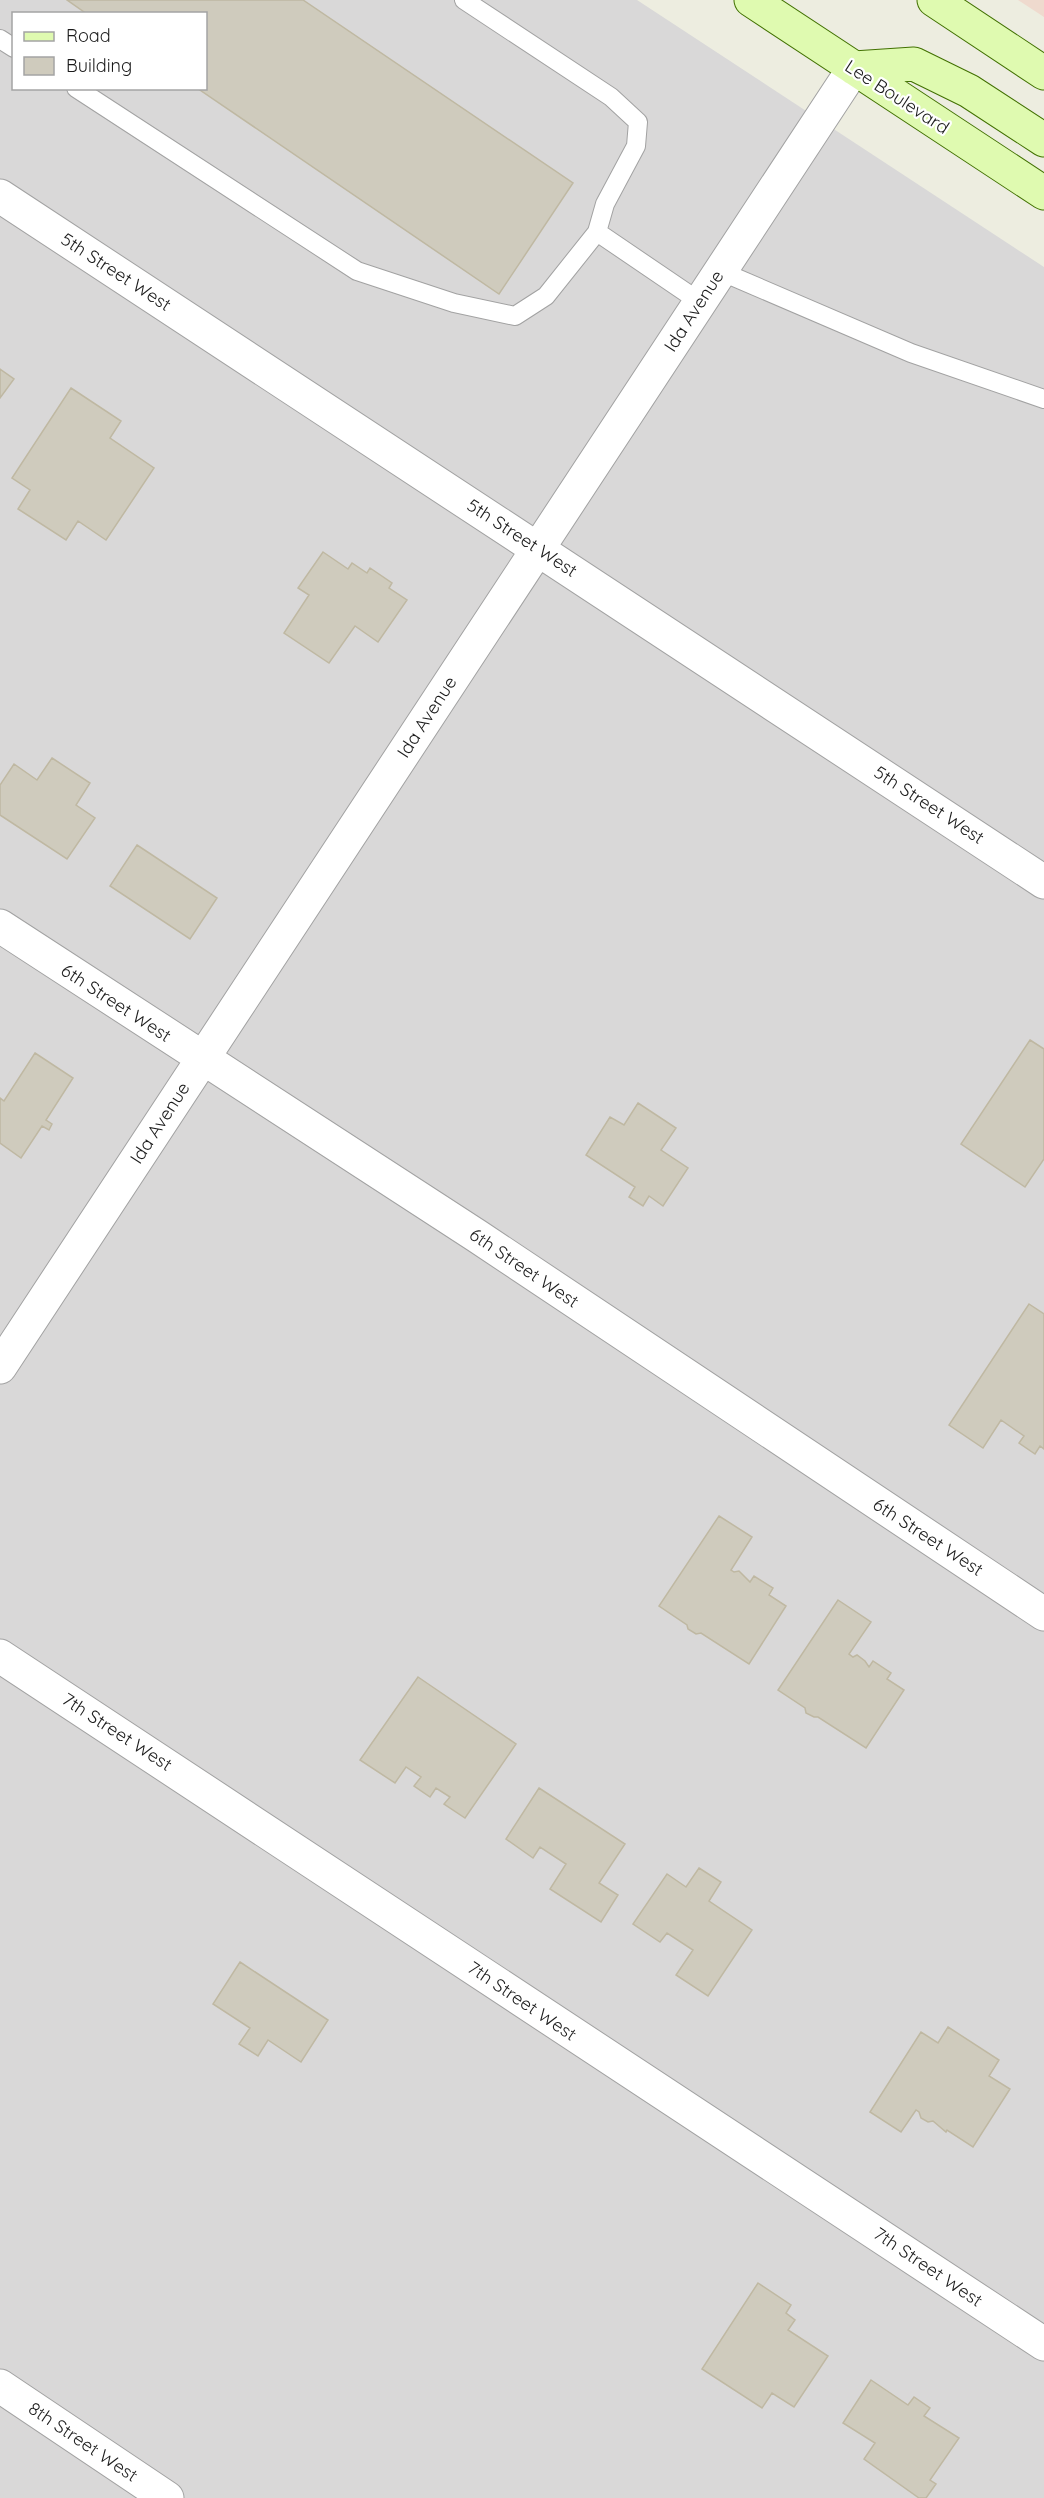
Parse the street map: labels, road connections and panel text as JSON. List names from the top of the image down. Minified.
{"streets":{"main road":["Lee Boulevard"],"street":["5th Street West","Ida Avenue","6th Street West","7th Street West","8th Street West"]},"crossings":[["Lee Boulevard","Ida Avenue"],["5th Street West","Ida Avenue"],["Ida Avenue","6th Street West"]],"legend":["Road","Building"]}
